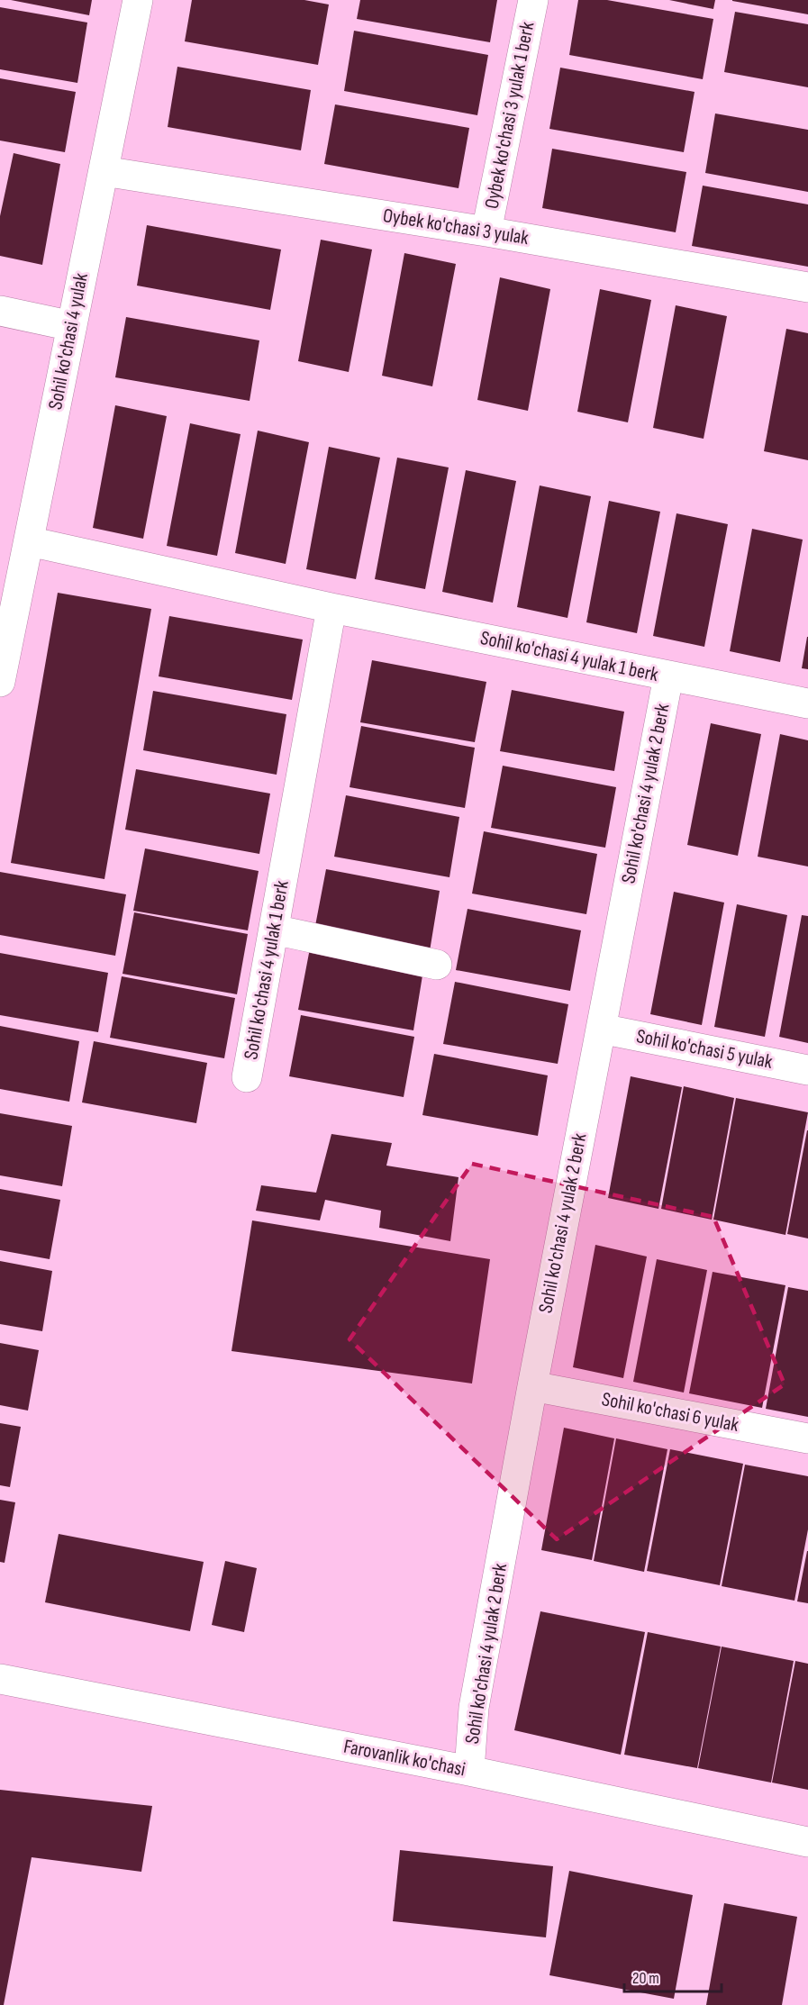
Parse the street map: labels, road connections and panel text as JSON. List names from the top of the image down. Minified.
{"streets":{"street":["Oybek ko'chasi 3 yulak 1 berk","Oybek ko'chasi 3 yulak","Sohil ko'chasi 4 yulak","Sohil ko'chasi 4 yulak 1 berk","Sohil ko'chasi 4 yulak 2 berk","Sohil ko'chasi 5 yulak","Sohil ko'chasi 6 yulak","Farovanlik ko'chasi"]},"crossings":[["Oybek ko'chasi 3 yulak 1 berk","Oybek ko'chasi 3 yulak"],["Oybek ko'chasi 3 yulak","Sohil ko'chasi 4 yulak"],["Sohil ko'chasi 4 yulak","Sohil ko'chasi 4 yulak 1 berk"],["Sohil ko'chasi 4 yulak 1 berk","Sohil ko'chasi 4 yulak 2 berk"],["Sohil ko'chasi 4 yulak 2 berk","Sohil ko'chasi 5 yulak"],["Sohil ko'chasi 4 yulak 2 berk","Sohil ko'chasi 6 yulak"],["Sohil ko'chasi 4 yulak 2 berk","Farovanlik ko'chasi"]],"scale_bar":"20 m"}
